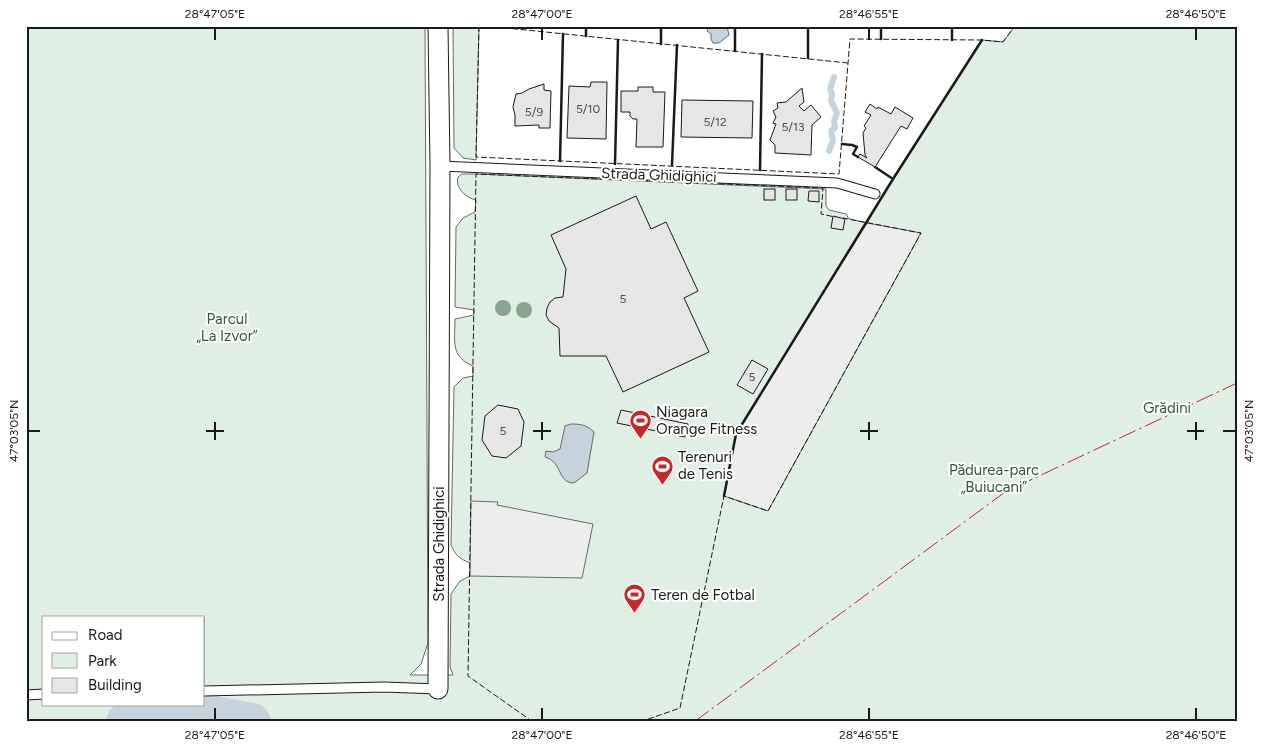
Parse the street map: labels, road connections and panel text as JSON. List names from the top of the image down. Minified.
{"streets":{"street":["Strada Ghidighici"]},"parks":["Parcul „La Izvor”","Grădini","Pădurea-parc „Buiucani”"],"places":{"sports":["Niagara Orange Fitness","Terenuri de Tenis","Teren de Fotbal"]},"house_numbers":["5/10","5/9","5/12","5/13","5","5","5"],"legend":["Road","Park","Building"],"coordinates":["28°47'05\"E","28°47'00\"E","28°46'55\"E","28°46'50\"E","47°03'05\"N"]}
